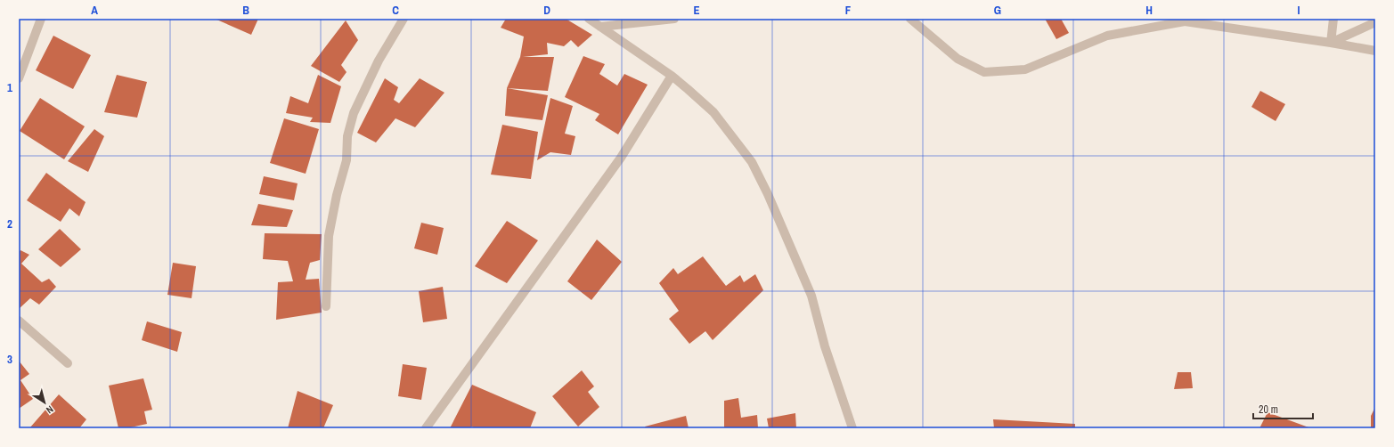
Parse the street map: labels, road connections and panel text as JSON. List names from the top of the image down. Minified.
{"scale_bar":"20 m","north":"bottom right","grid":{"columns":["A","B","C","D","E","F","G","H","I"],"rows":["1","2","3"]}}
